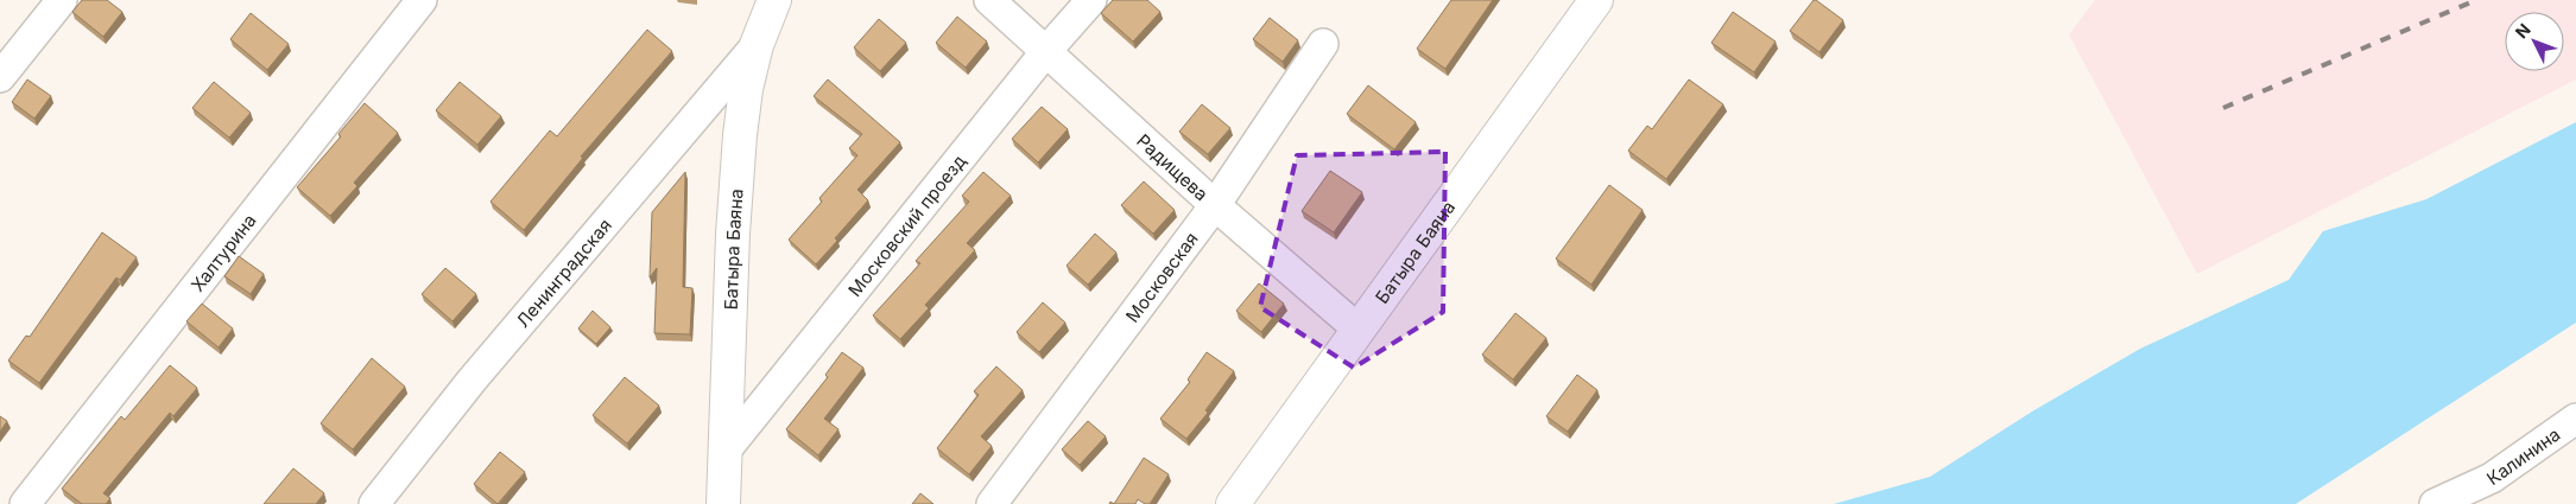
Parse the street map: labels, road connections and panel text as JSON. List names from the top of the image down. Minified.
{"streets":{"street":["Радищева","Московский проезд","Батыра Баяна","Халтурина","Ленинградская","Московская","Калинина"]},"crossings":[["Радищева","Московский проезд"],["Радищева","Батыра Баяна"],["Радищева","Московская"],["Московский проезд","Батыра Баяна"],["Батыра Баяна","Ленинградская"]],"north":"top left"}
